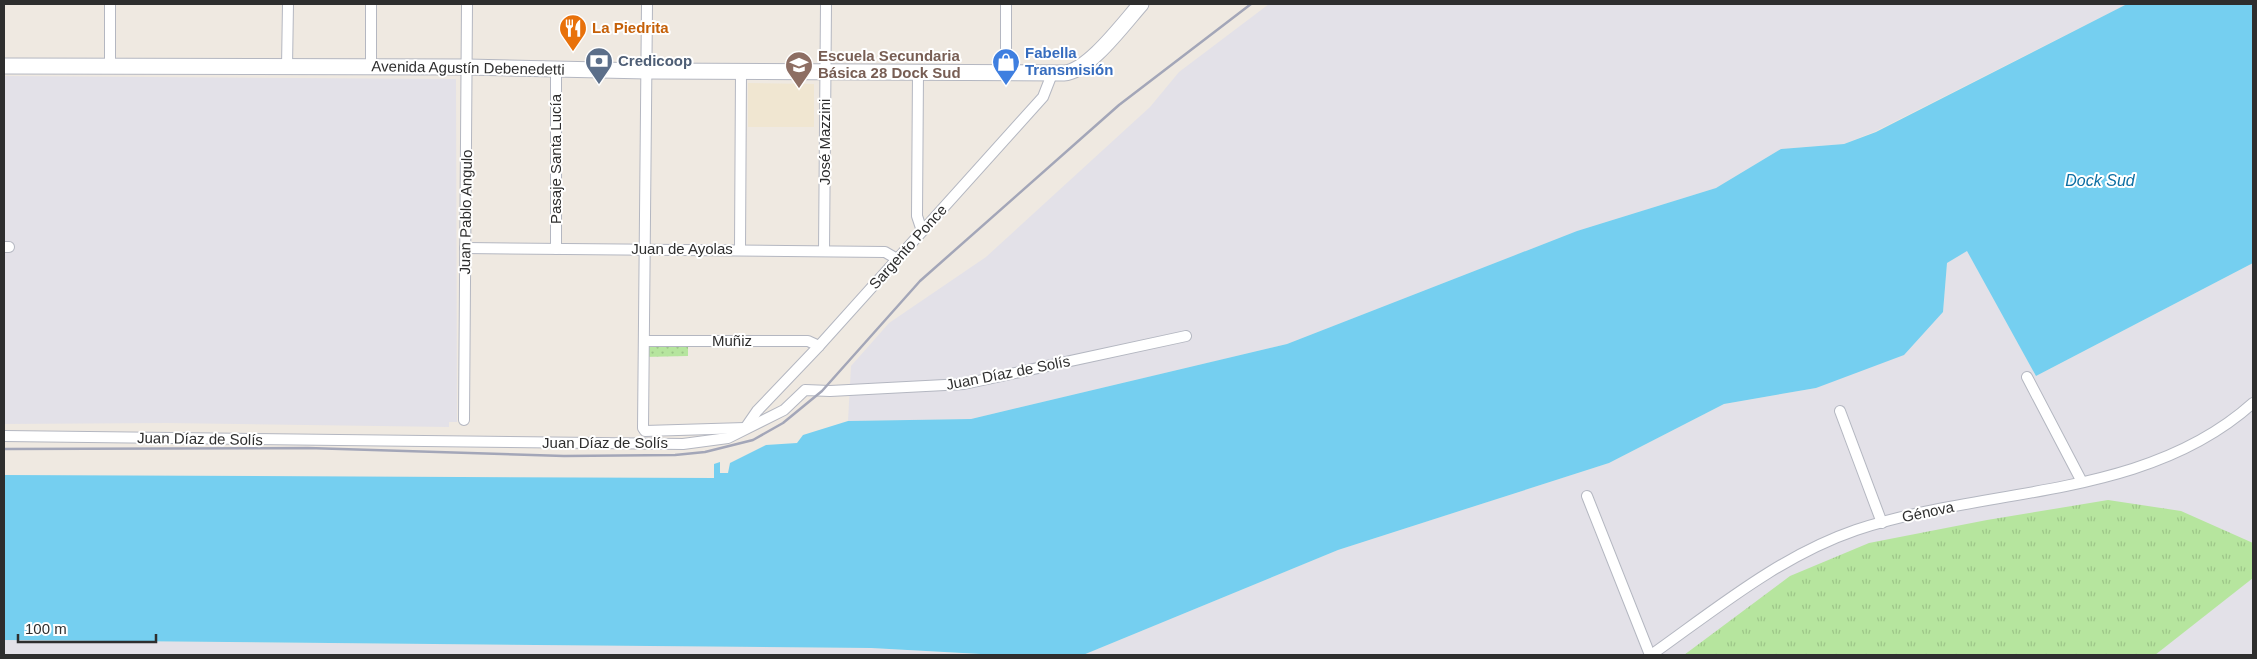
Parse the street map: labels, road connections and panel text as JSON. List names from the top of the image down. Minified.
{"streets":{"main road":["Avenida Agustín Debenedetti"],"street":["José Mazzini","Pasaje Santa Lucía","Juan Pablo Angulo","Sargento Ponce","Juan de Ayolas","Muñiz","Juan Díaz de Solís","Génova"]},"crossings":[["Avenida Agustín Debenedetti","José Mazzini"],["Avenida Agustín Debenedetti","Pasaje Santa Lucía"],["Avenida Agustín Debenedetti","Juan Pablo Angulo"],["Avenida Agustín Debenedetti","Sargento Ponce"],["José Mazzini","Juan de Ayolas"],["Pasaje Santa Lucía","Juan de Ayolas"],["Juan Pablo Angulo","Juan de Ayolas"],["Sargento Ponce","Juan de Ayolas"],["Sargento Ponce","Muñiz"],["Sargento Ponce","Juan Díaz de Solís"]],"water":["Dock Sud"],"places":{"restaurant":["La Piedrita"],"bank":["Credicoop"],"shop":["Fabella Transmisión"],"school or university":["Escuela Secundaria Básica 28 Dock Sud"]},"scale_bar":"100 m"}
